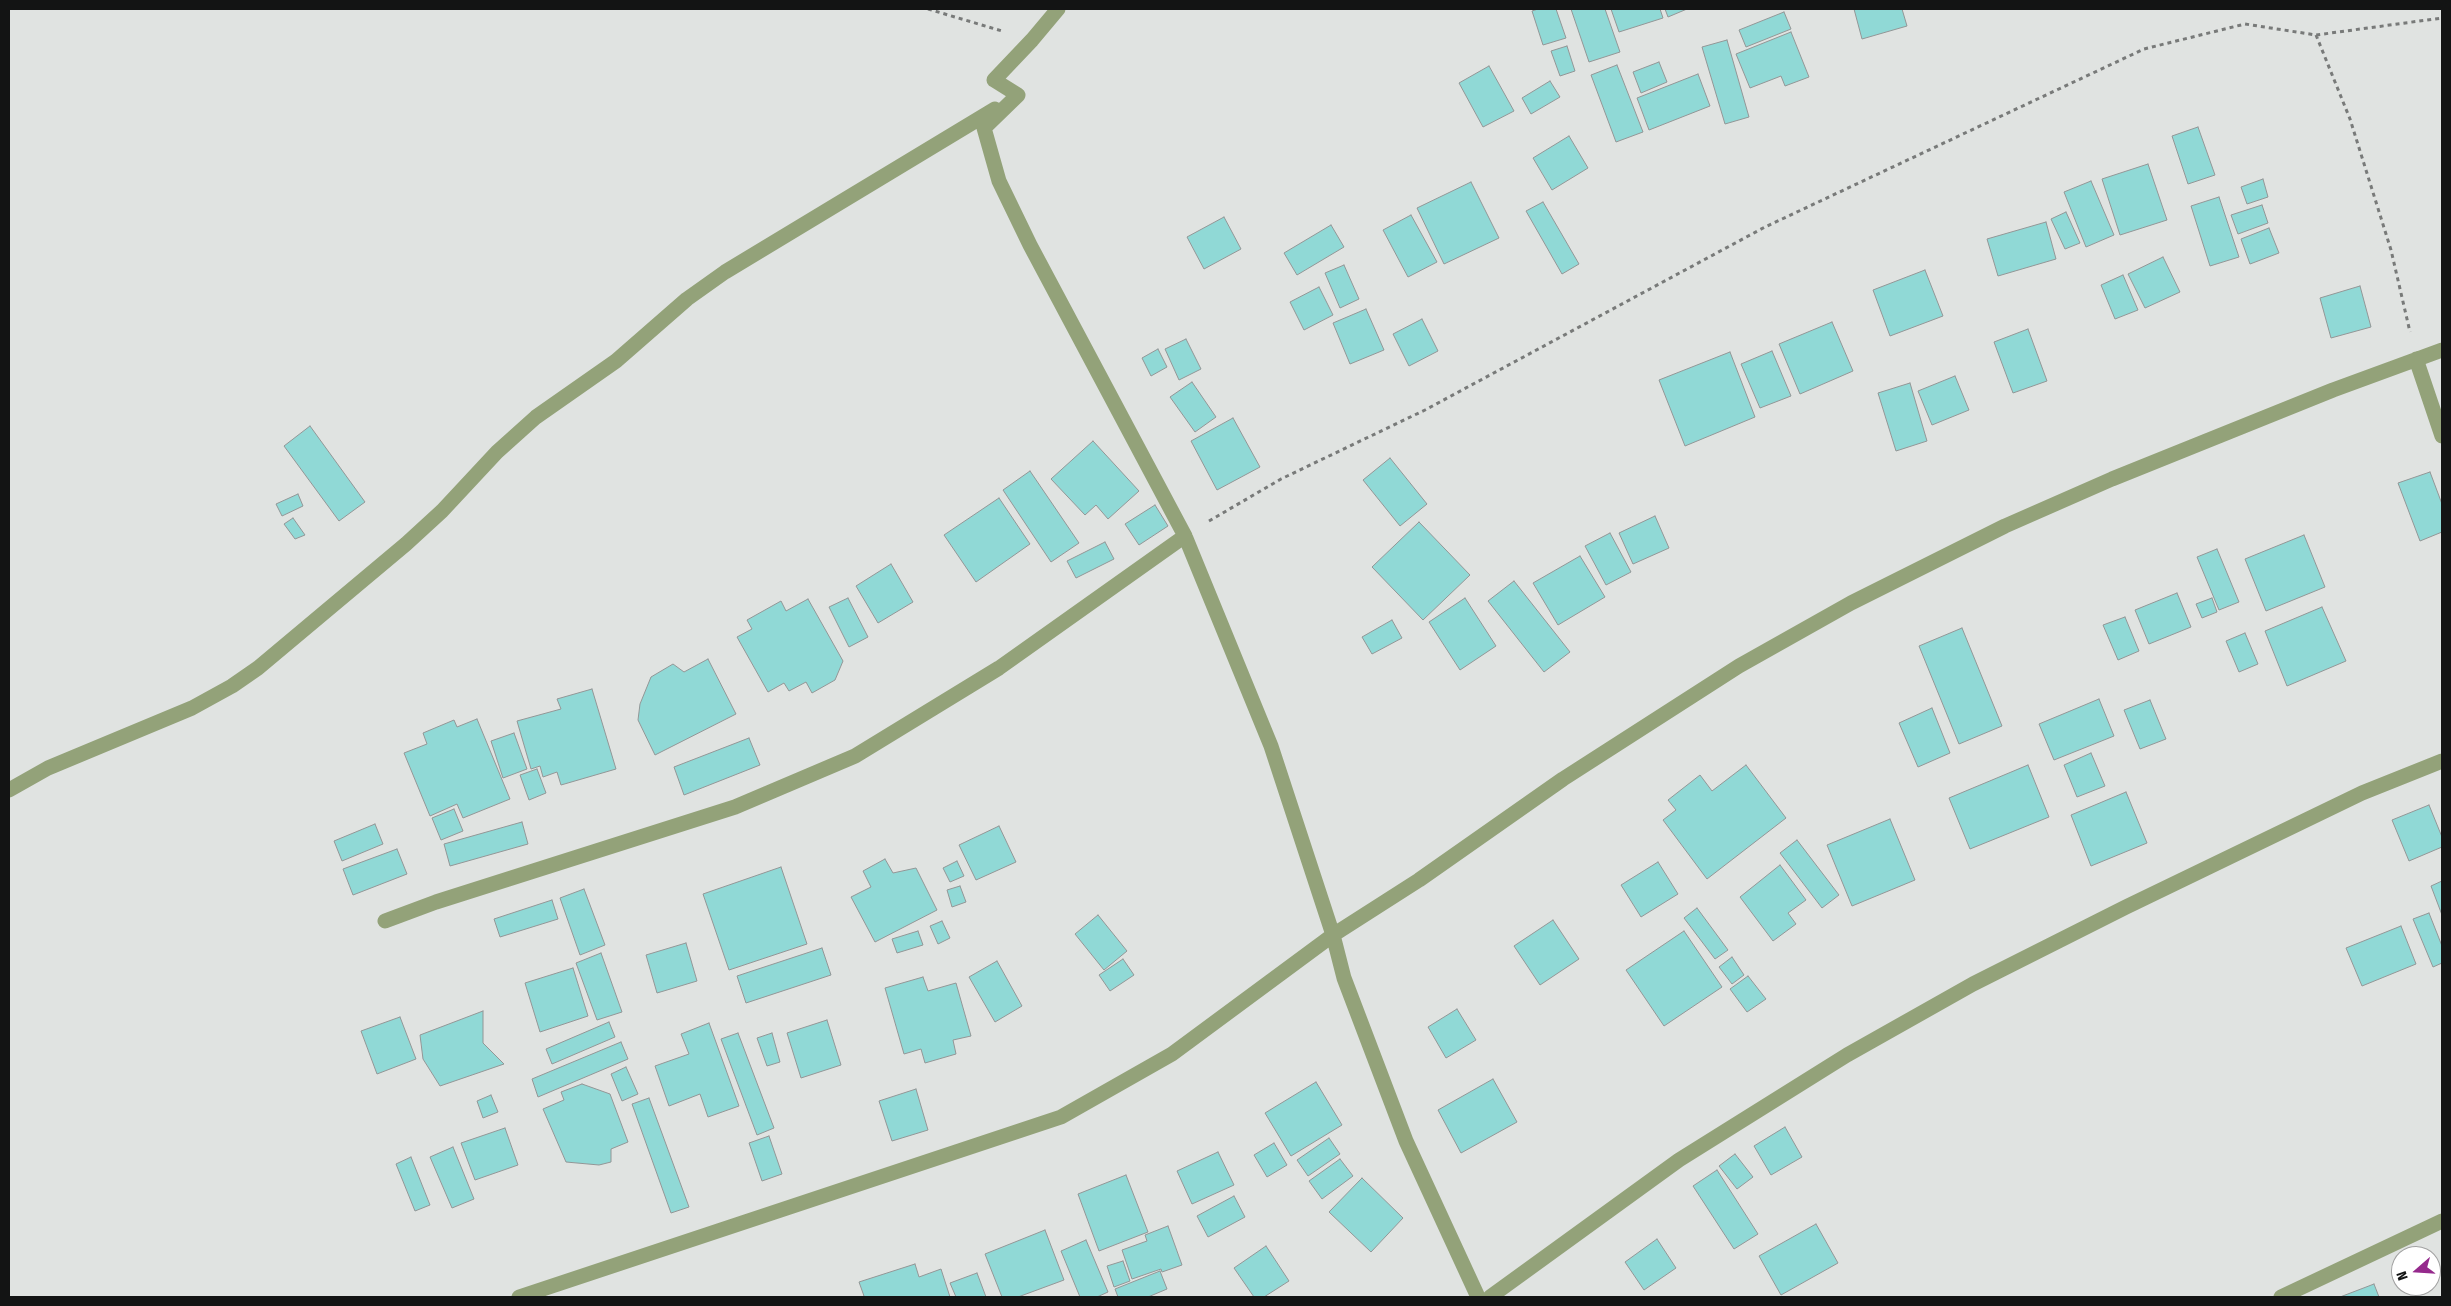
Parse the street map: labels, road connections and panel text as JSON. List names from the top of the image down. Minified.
{"north":"left"}
